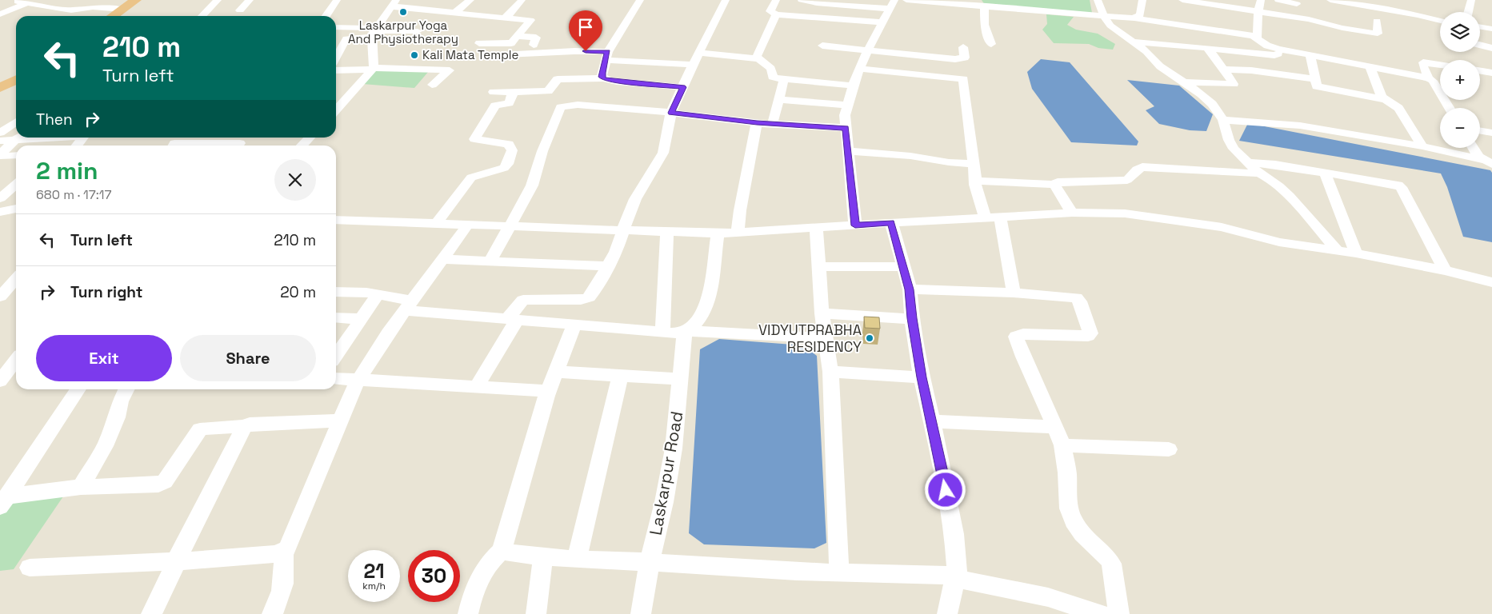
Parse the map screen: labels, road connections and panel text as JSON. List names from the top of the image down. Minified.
{"streets":{"street":["Laskarpur Road"]},"places":["Laskarpur Yoga And Physiotherapy","Kali Mata Temple","VIDYUTPRABHA RESIDENCY"],"page":{"map_buttons":["+","−"],"turn":["210 m","Turn left"],"then":"Then","heading":["2 min","680 m · 17:17"],"list":[{"name":"Turn left","value":"210 m"},{"name":"Turn right","value":"20 m"}],"buttons":["Exit","Share"],"speed":"21 km/h","limit":"30"}}
